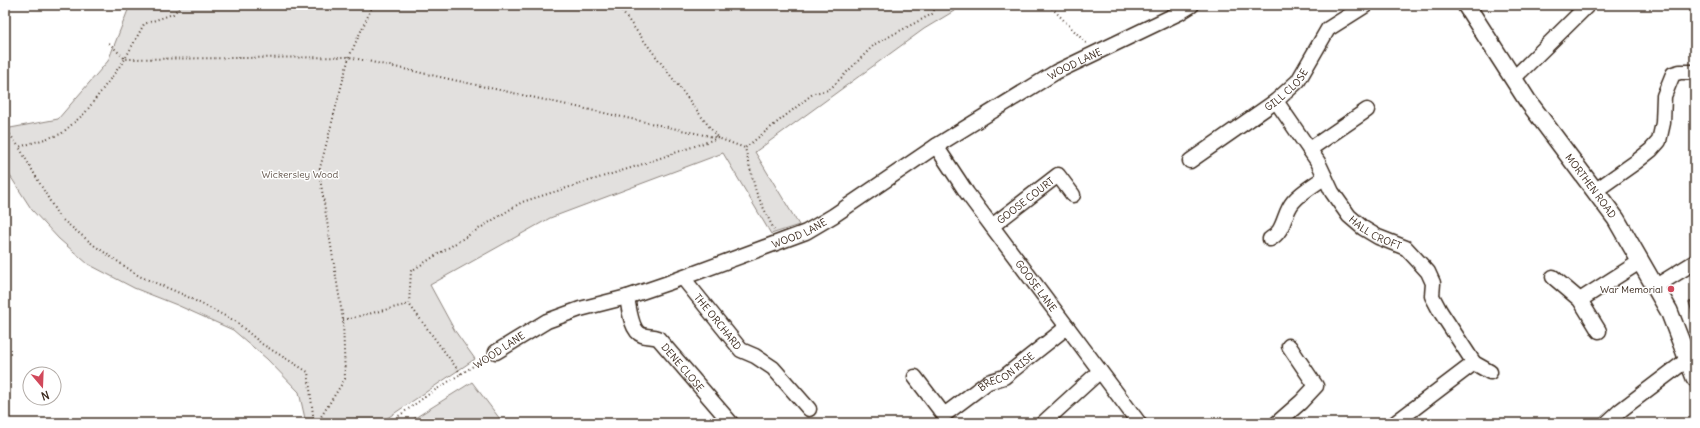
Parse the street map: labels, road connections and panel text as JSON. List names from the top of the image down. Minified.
{"streets":{"main road":["MORTHEN ROAD"],"street":["WOOD LANE","GILL CLOSE","GOOSE COURT","HALL CROFT","GOOSE LANE","THE ORCHARD","DENE CLOSE","BRECON RISE"]},"crossings":[["WOOD LANE","GOOSE LANE"],["WOOD LANE","THE ORCHARD"],["WOOD LANE","DENE CLOSE"],["GILL CLOSE","HALL CROFT"],["GOOSE COURT","GOOSE LANE"],["GOOSE LANE","BRECON RISE"]],"parks":["Wickersley Wood"],"places":["War Memorial"],"north":"bottom"}
